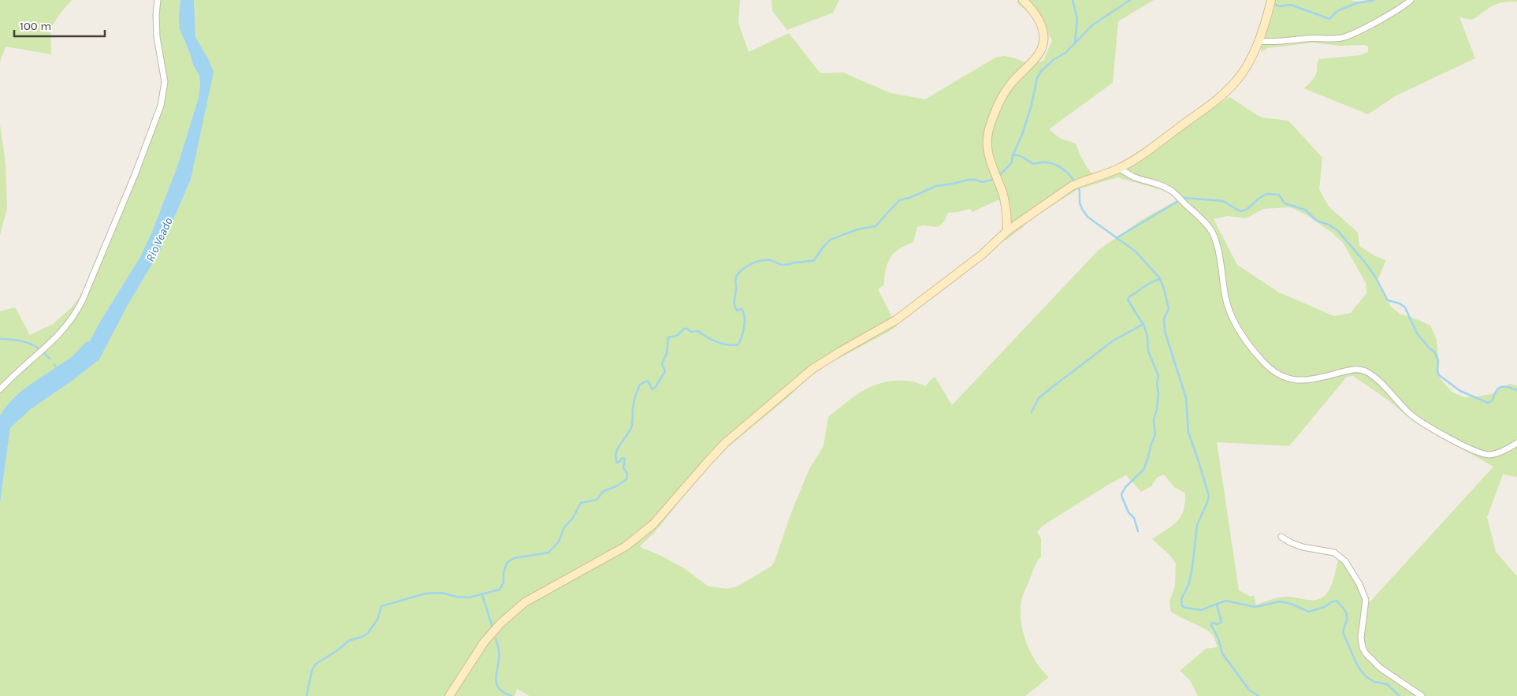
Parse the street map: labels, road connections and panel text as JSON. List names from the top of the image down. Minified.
{"water":["Rio Veado"],"scale_bar":"100 m"}
